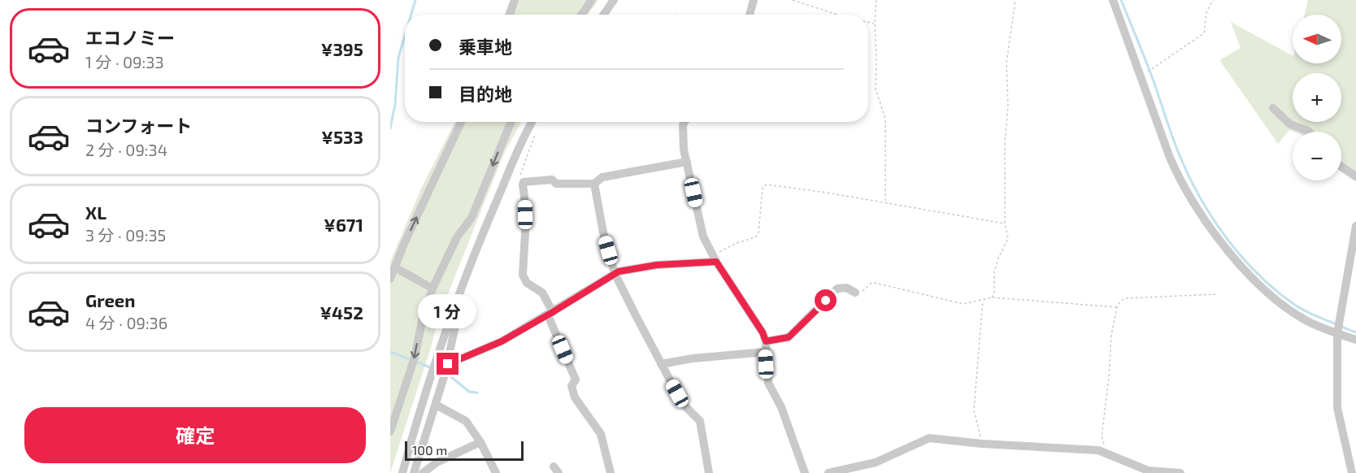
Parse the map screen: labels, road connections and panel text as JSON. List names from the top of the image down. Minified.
{"scale_bar":"100 m","north":"left","page":{"list":[{"name":"エコノミー","note":"1 分 · 09:33","value":"¥395"},{"name":"コンフォート","note":"2 分 · 09:34","value":"¥533"},{"name":"XL","note":"3 分 · 09:35","value":"¥671"},{"name":"Green","note":"4 分 · 09:36","value":"¥452"}],"map_buttons":["+","−"],"banner":["乗車地","目的地"],"bubble":"1 分","buttons":"確定","scale":"100 m"}}
